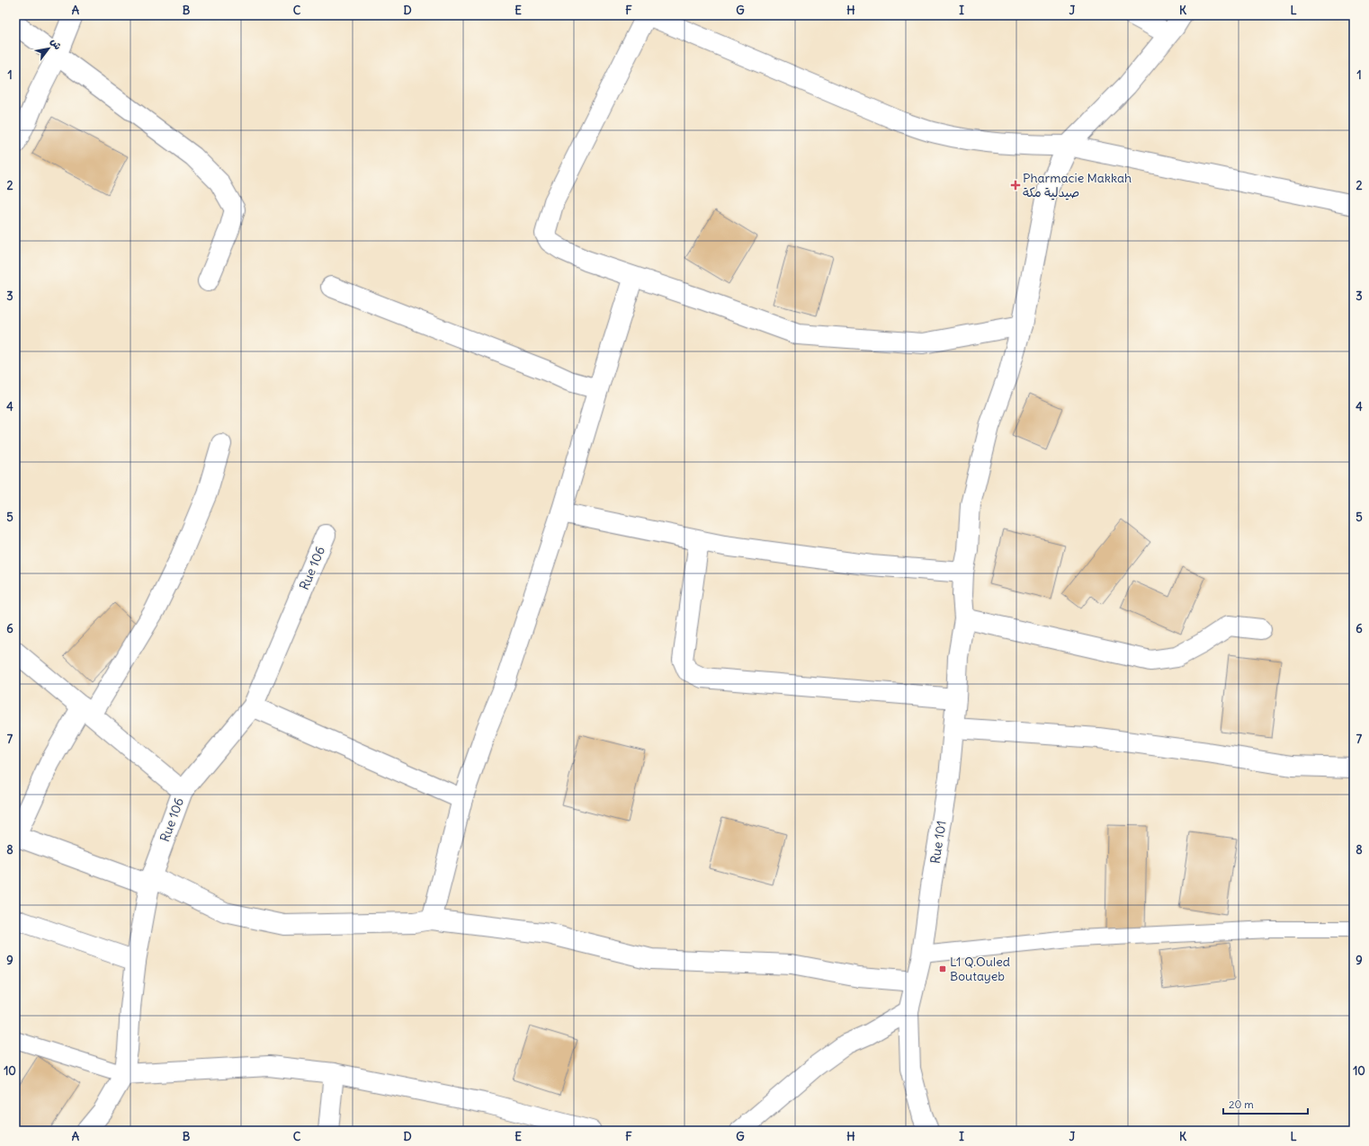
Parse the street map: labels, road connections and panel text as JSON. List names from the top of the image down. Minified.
{"streets":{"street":["Rue 106","Rue 101"]},"places":{"health":["Pharmacie Makkah صيدلية مكة"],"transit":["L1 Q.Ouled Boutayeb"]},"scale_bar":"20 m","north":"top right","grid":{"columns":["A","B","C","D","E","F","G","H","I","J","K","L"],"rows":["1","2","3","4","5","6","7","8","9","10"]}}
